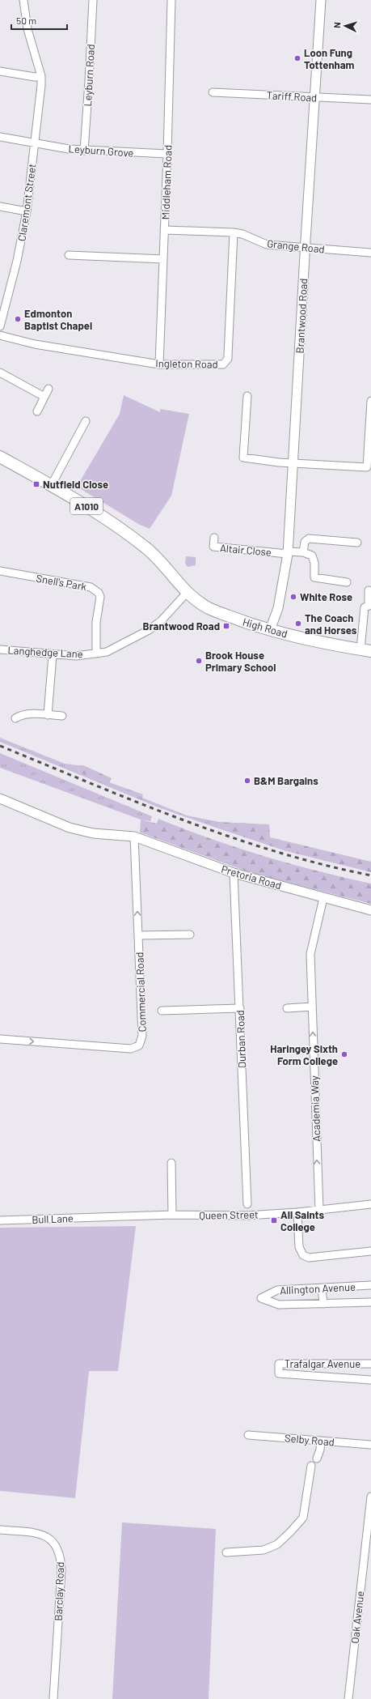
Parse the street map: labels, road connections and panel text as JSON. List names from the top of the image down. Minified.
{"streets":{"main road":["A1010","High Road"],"street":["Leyburn Road","Tariff Road","Leyburn Grove","Middleham Road","Claremont Street","Grange Road","Brantwood Road","Ingleton Road","Altair Close","Snell's Park","Langhedge Lane","Pretoria Road","Commercial Road","Durban Road","Academia Way","Queen Street","Bull Lane","Allington Avenue","Trafalgar Avenue","Selby Road","Barclay Road","Oak Avenue"]},"crossings":[["Leyburn Road","Leyburn Grove"],["Tariff Road","Brantwood Road"],["Leyburn Grove","Middleham Road"],["Leyburn Grove","Claremont Street"],["Middleham Road","Grange Road"],["Middleham Road","Ingleton Road"],["Grange Road","Brantwood Road"],["Grange Road","Ingleton Road"],["Brantwood Road","Altair Close"],["Brantwood Road","High Road"],["A1010","High Road"],["Snell's Park","Langhedge Lane"],["High Road","Langhedge Lane"],["Pretoria Road","Commercial Road"],["Pretoria Road","Durban Road"],["Pretoria Road","Academia Way"],["Academia Way","Queen Street"],["Queen Street","Bull Lane"]],"one_way":["Academia Way"],"places":{"other":["Loon Fung Tottenham","Edmonton Baptist Chapel","White Rose","The Coach and Horses","Brook House Primary School","B&M Bargains","Haringey Sixth Form College"],"transit":["Nutfield Close","Brantwood Road","All Saints College"]},"scale_bar":"50 m","north":"left"}
